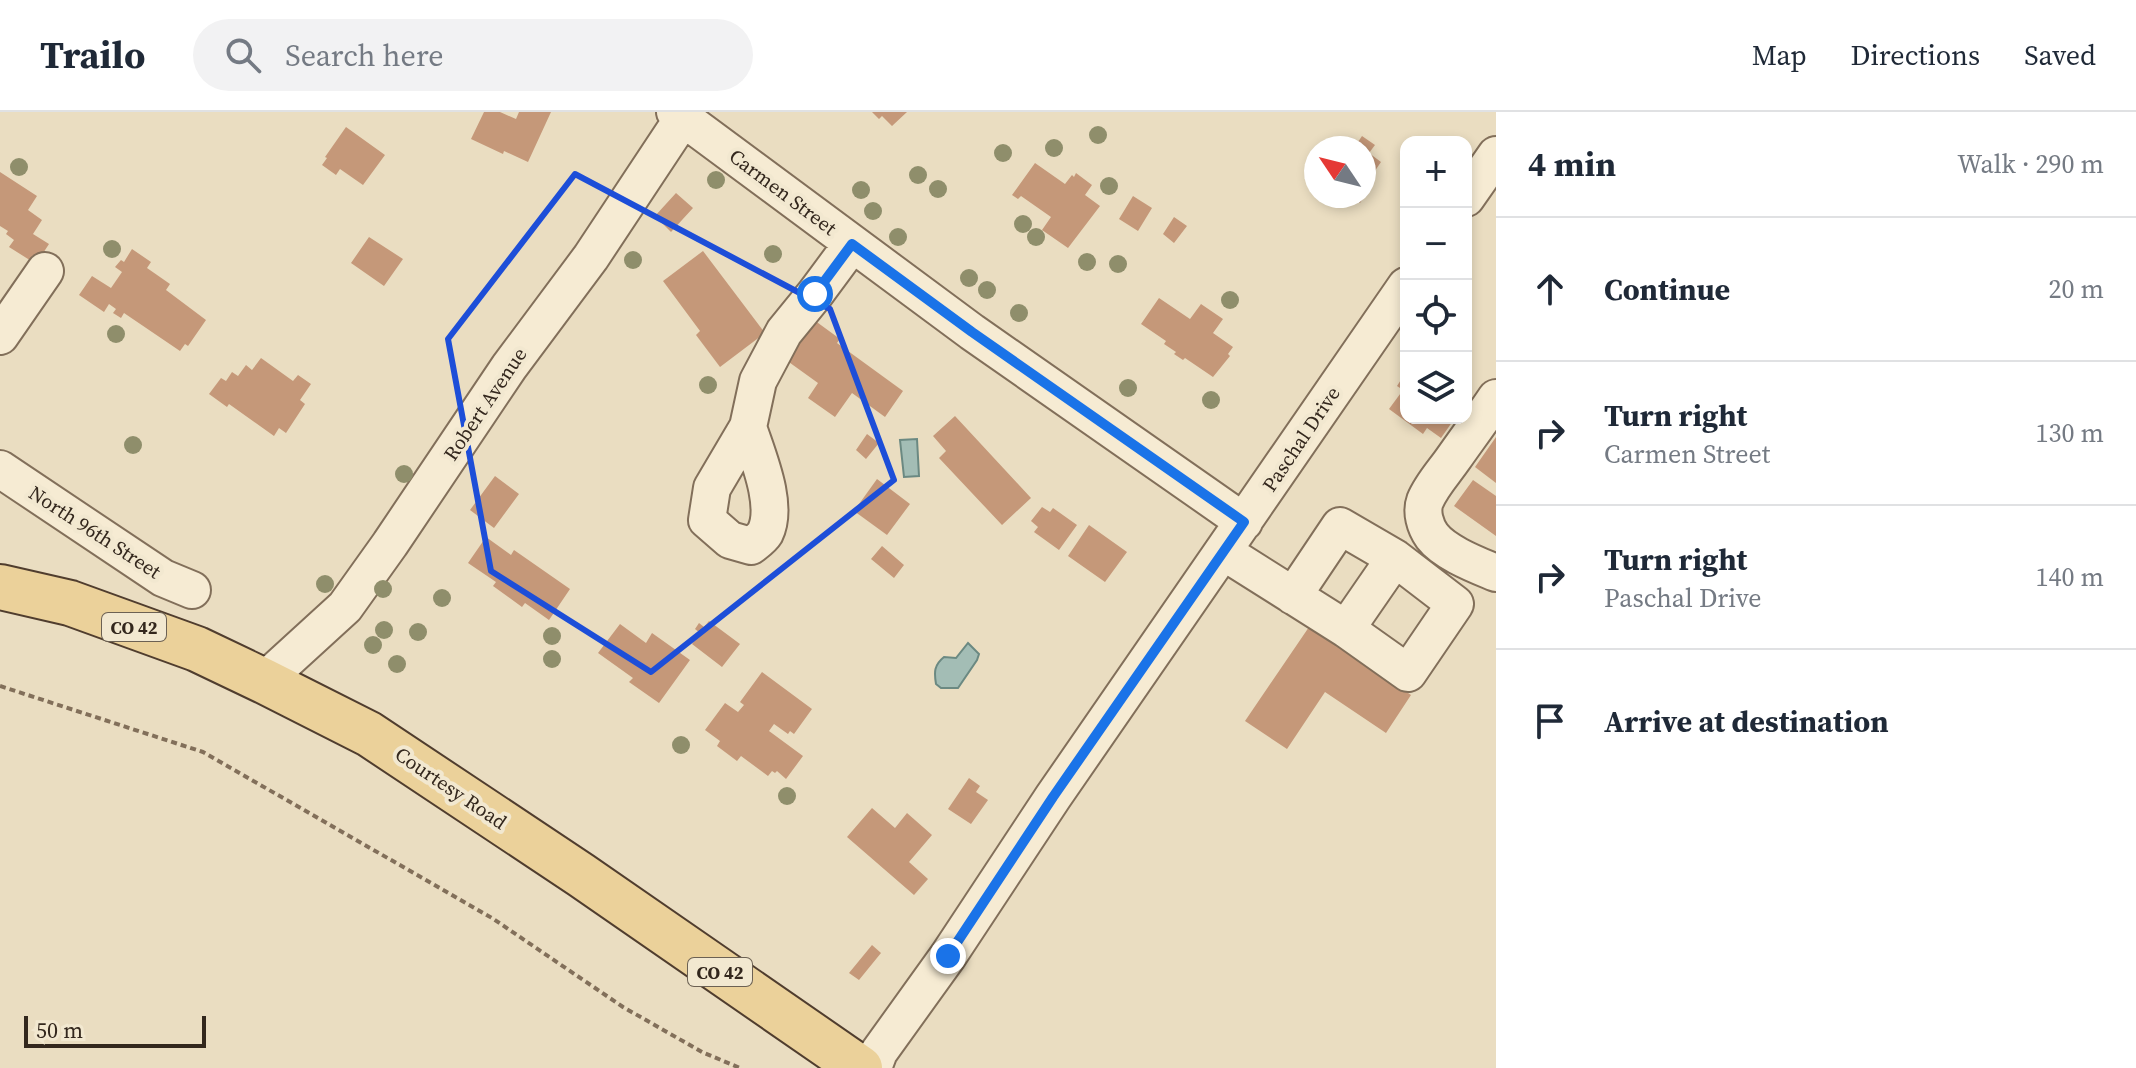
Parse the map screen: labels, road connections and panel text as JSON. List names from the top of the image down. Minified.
{"streets":{"main road":["CO 42","Courtesy Road"],"street":["Carmen Street","Robert Avenue","Paschal Drive","North 96th Street"]},"crossings":[["Carmen Street","Robert Avenue"],["Carmen Street","Paschal Drive"],["Robert Avenue","Courtesy Road"]],"scale_bar":"50 m","north":"top left","page":{"header":"Trailo","search":"Search here","nav":["Map","Directions","Saved"],"heading":["4 min","Walk · 290 m"],"map_buttons":["+","−"],"list":[["Continue","20 m"],["Turn right","Carmen Street","130 m"],["Turn right","Paschal Drive","140 m"],"Arrive at destination"],"scale":"50 m"}}
